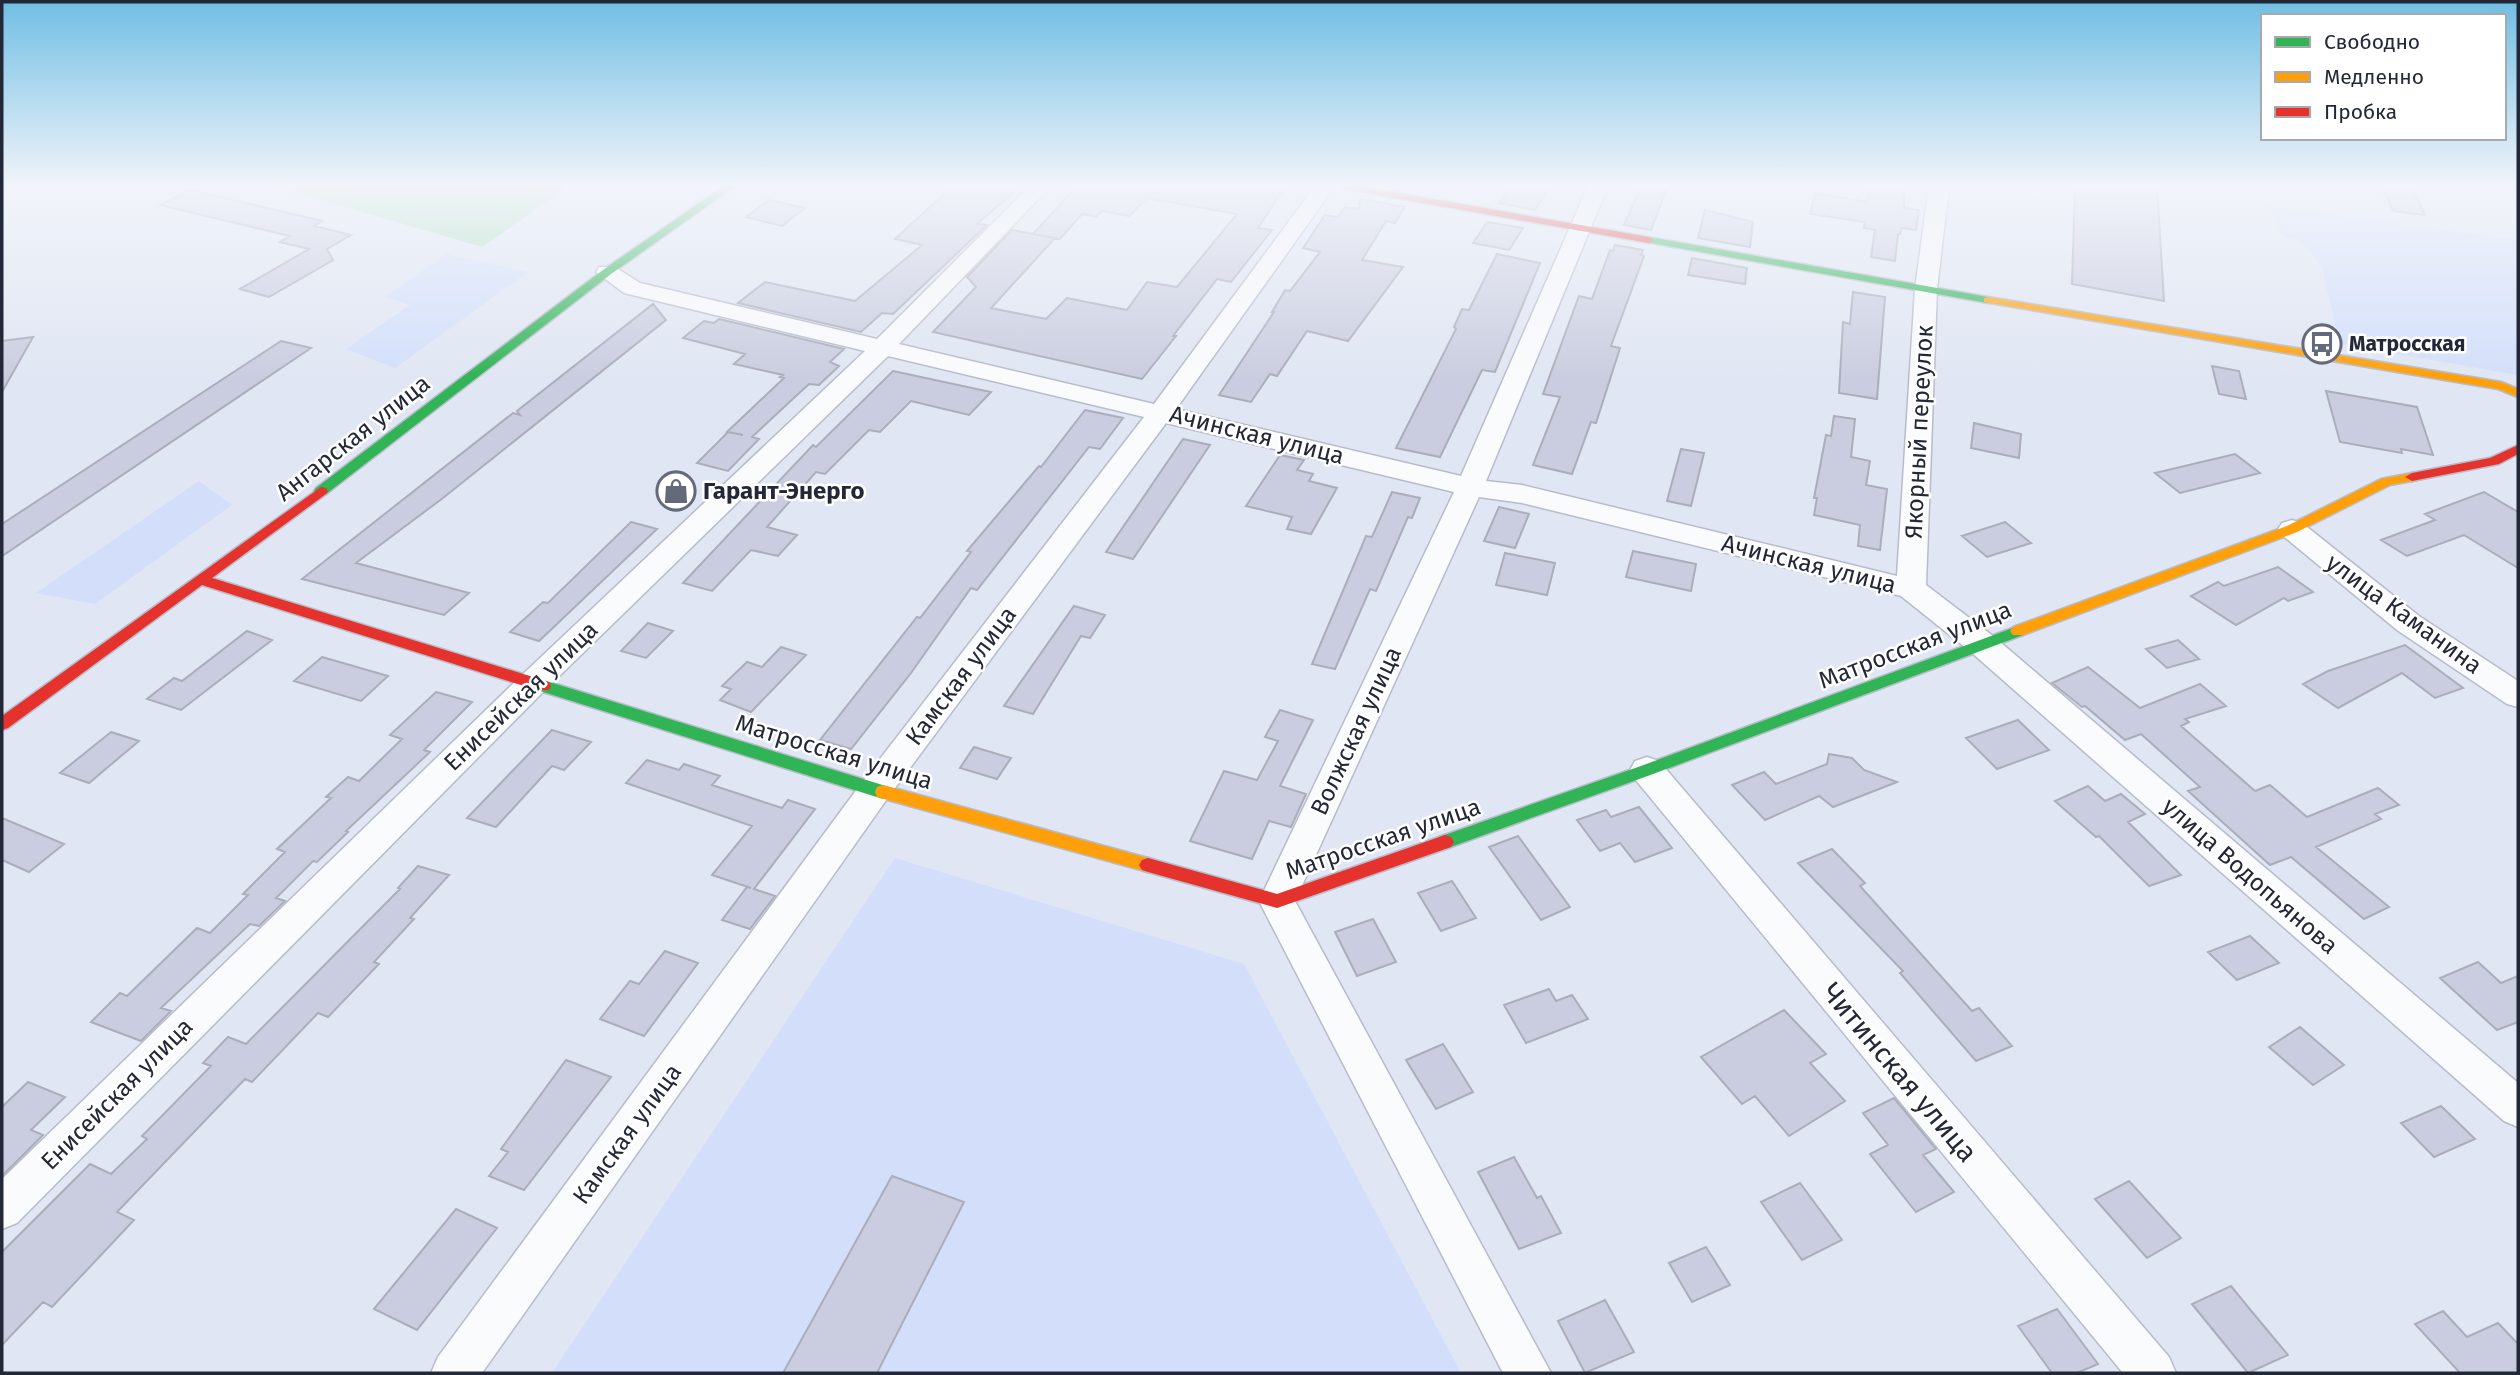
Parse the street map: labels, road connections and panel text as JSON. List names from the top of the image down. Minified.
{"streets":{"street":["Якорный переулок","Ачинская улица","Ангарская улица","улица Каманина","Матросская улица","Камская улица","Енисейская улица","Волжская улица","улица Водопьянова","Читинская улица"]},"crossings":[["Якорный переулок","Ачинская улица"],["Ачинская улица","Ангарская улица"],["Ачинская улица","Камская улица"],["Ачинская улица","Енисейская улица"],["Ачинская улица","Волжская улица"],["Ангарская улица","Матросская улица"],["улица Каманина","Матросская улица"],["Матросская улица","Камская улица"],["Матросская улица","Енисейская улица"],["Матросская улица","Волжская улица"],["Матросская улица","улица Водопьянова"],["Матросская улица","Читинская улица"]],"places":{"bus stop":["Матросская"],"shop":["Гарант-Энерго"]},"legend":["Свободно","Медленно","Пробка"]}
